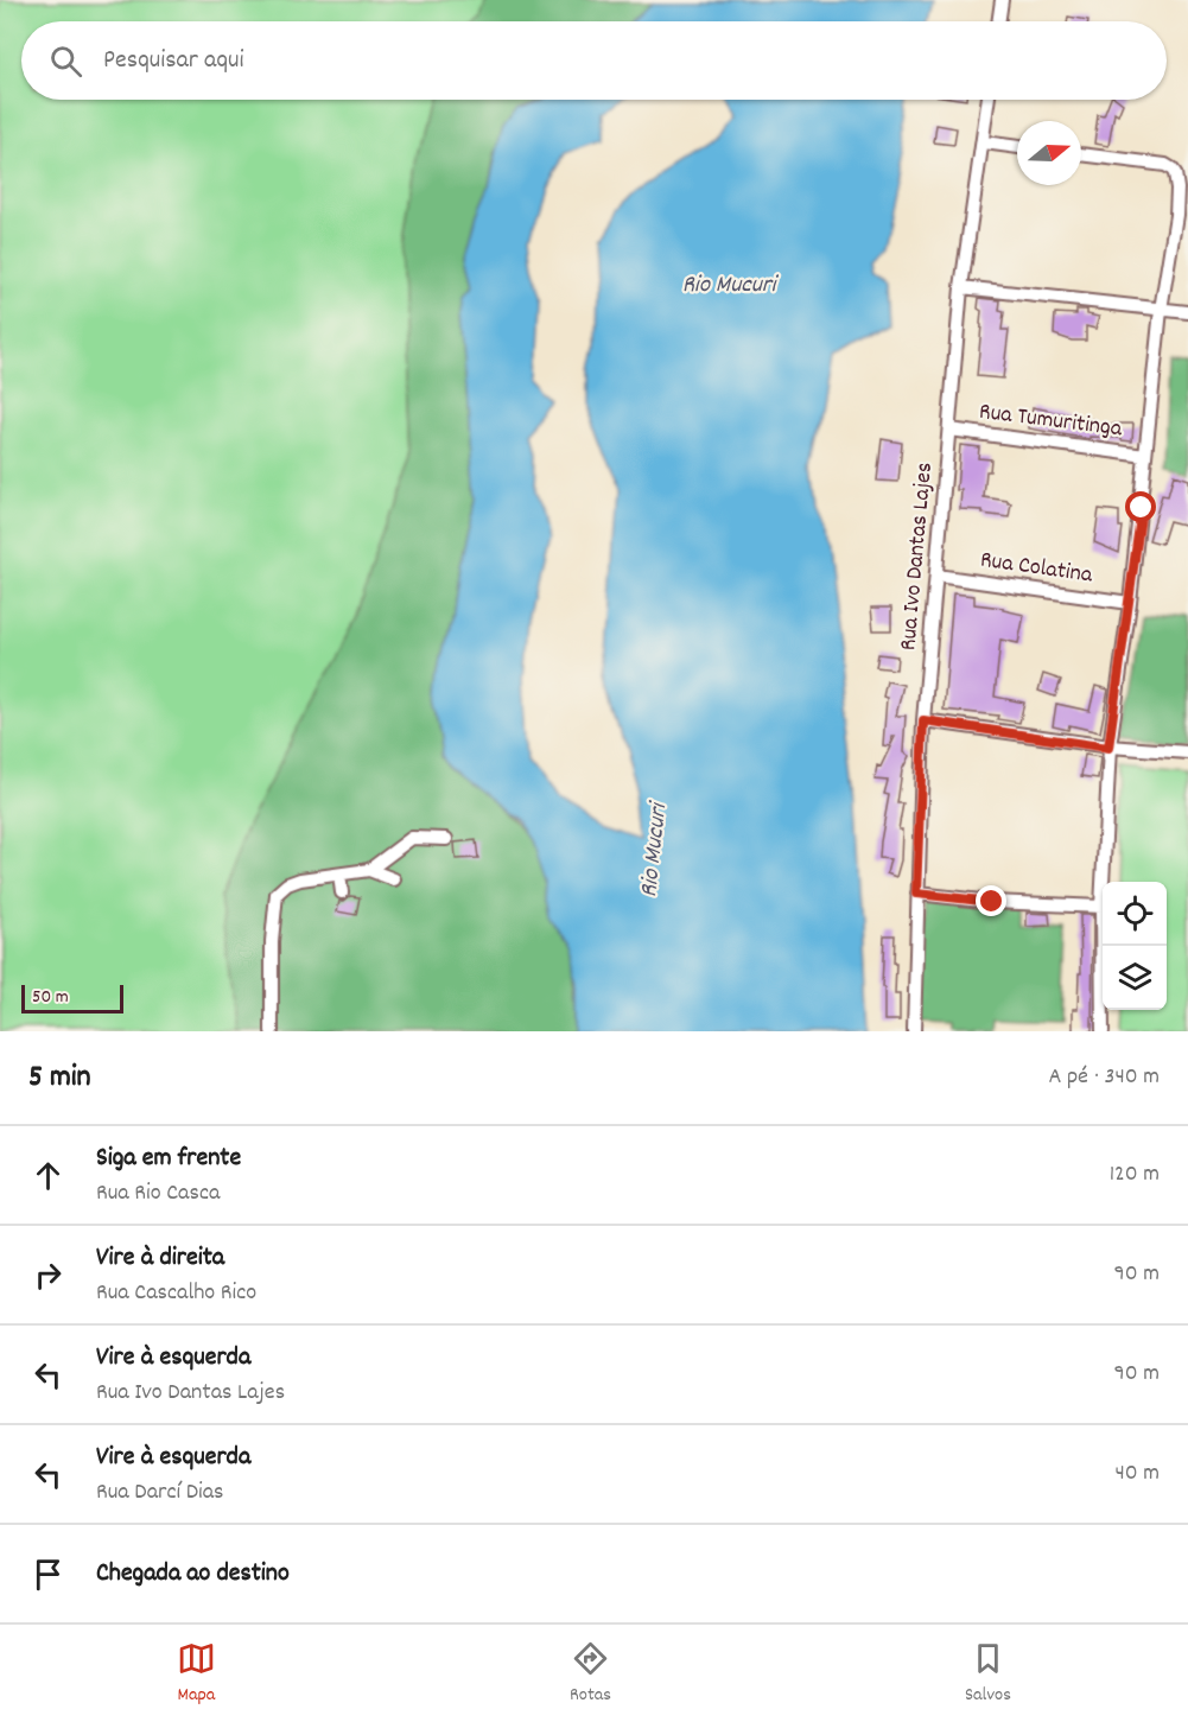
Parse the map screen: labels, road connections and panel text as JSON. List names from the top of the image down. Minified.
{"streets":{"street":["Rua Tumuritinga","Rua Ivo Dantas Lajes","Rua Colatina"]},"crossings":[["Rua Tumuritinga","Rua Ivo Dantas Lajes"],["Rua Ivo Dantas Lajes","Rua Colatina"]],"water":["Rio Mucuri"],"scale_bar":"50 m","north":"right","page":{"search":"Pesquisar aqui","scale":"50 m","heading":["5 min","A pé · 340 m"],"list":[["Siga em frente","Rua Rio Casca","120 m"],["Vire à direita","Rua Cascalho Rico","90 m"],["Vire à esquerda","Rua Ivo Dantas Lajes","90 m"],["Vire à esquerda","Rua Darcí Dias","40 m"],"Chegada ao destino"],"nav":["Mapa","Rotas","Salvos"]}}
